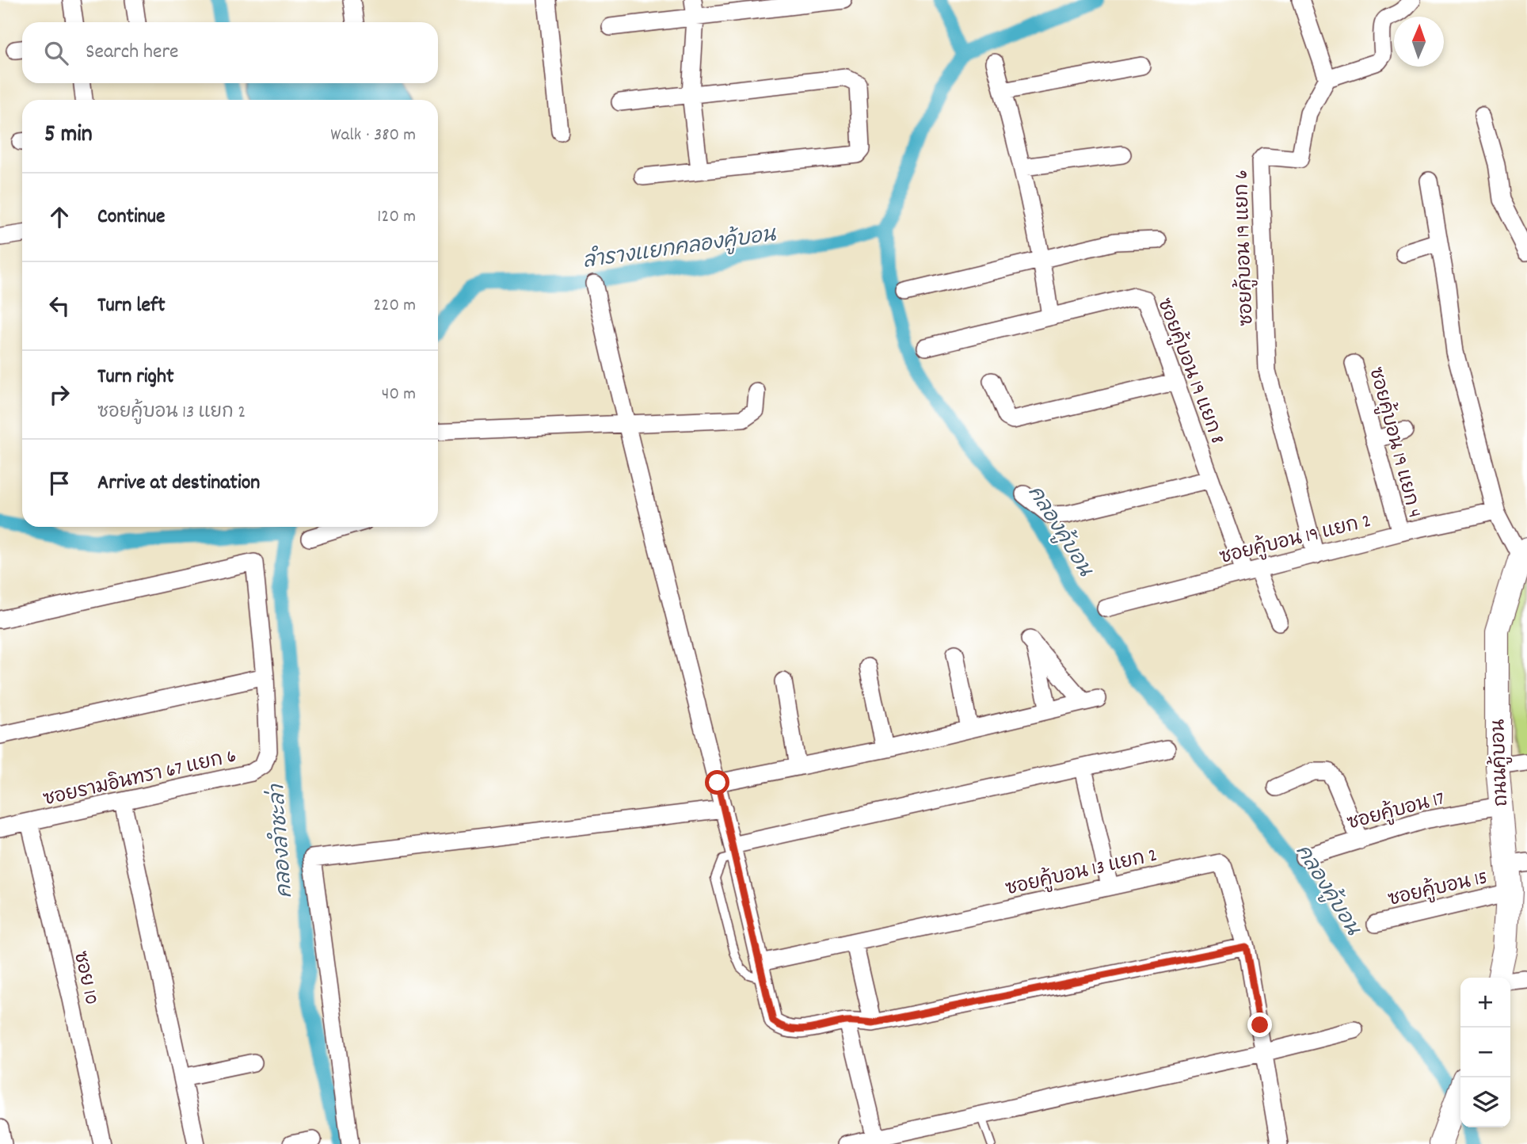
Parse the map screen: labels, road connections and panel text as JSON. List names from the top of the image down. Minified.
{"streets":{"main road":["ถนนคู้บอน"],"street":["ซอยคู้บอน 19 แยก 6","ซอยคู้บอน 19 แยก 8","ซอยคู้บอน 19 แยก 4","ซอยคู้บอน 19 แยก 2","ซอยรามอินทรา 67 แยก 6","ซอยคู้บอน 17","ซอยคู้บอน 13 แยก 2","ซอยคู้บอน 15","ซอย 10"]},"crossings":[["ซอยคู้บอน 19 แยก 6","ซอยคู้บอน 19 แยก 2"],["ซอยคู้บอน 19 แยก 8","ซอยคู้บอน 19 แยก 2"],["ซอยคู้บอน 19 แยก 4","ซอยคู้บอน 19 แยก 2"],["ถนนคู้บอน","ซอยคู้บอน 17"],["ถนนคู้บอน","ซอยคู้บอน 15"],["ซอยรามอินทรา 67 แยก 6","ซอย 10"]],"water":["ลำรางแยกคลองคู้บอน","คลองคู้บอน","คลองลำชะล่า"],"north":"top","page":{"search":"Search here","heading":["5 min","Walk · 380 m"],"list":[["Continue","120 m"],["Turn left","220 m"],["Turn right","ซอยคู้บอน 13 แยก 2","40 m"],"Arrive at destination"],"map_buttons":["+","−"]}}
